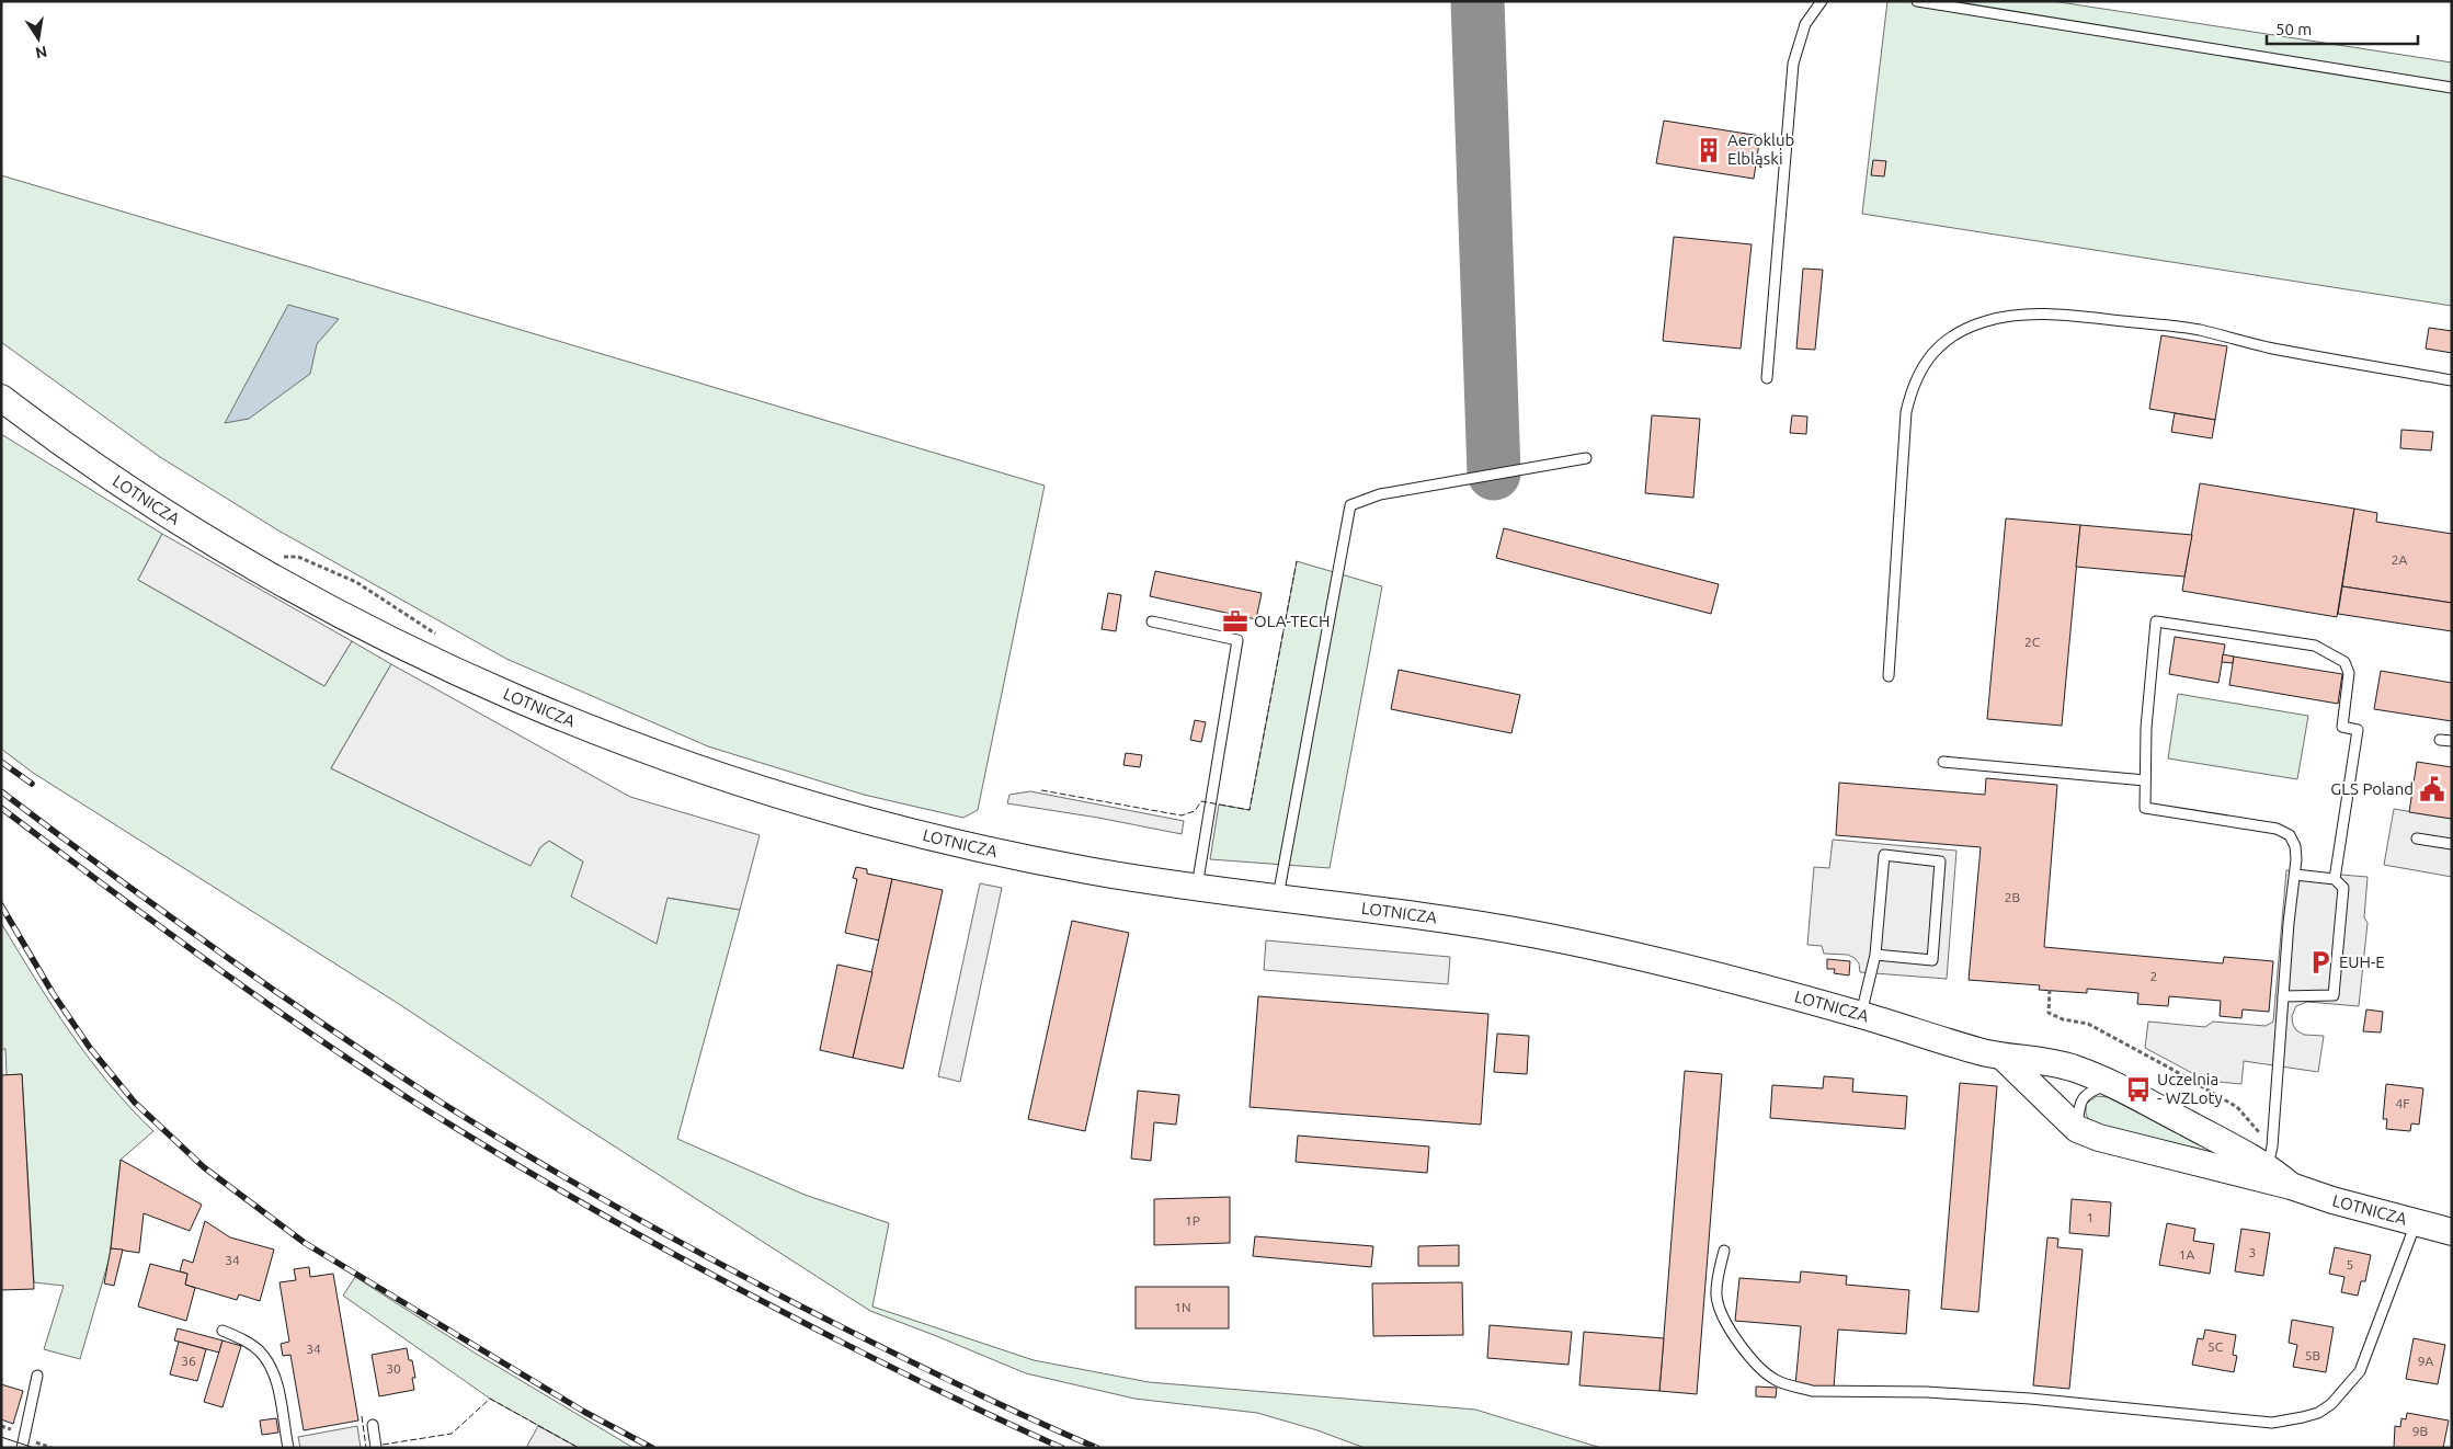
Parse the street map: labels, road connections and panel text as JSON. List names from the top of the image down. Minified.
{"streets":{"street":["LOTNICZA"]},"places":{"building":["Aeroklub Elbląski"],"office":["OLA-TECH"],"public building":["GLS Poland"],"parking":["EUH-E"],"bus stop":["Uczelnia - WZLoty"]},"house_numbers":["2A","2C","2B","2","4F","1","1P","3","1A","34","5","1N","5C","34","5B","36","9A","30","9B"],"scale_bar":"50 m","north":"bottom"}
